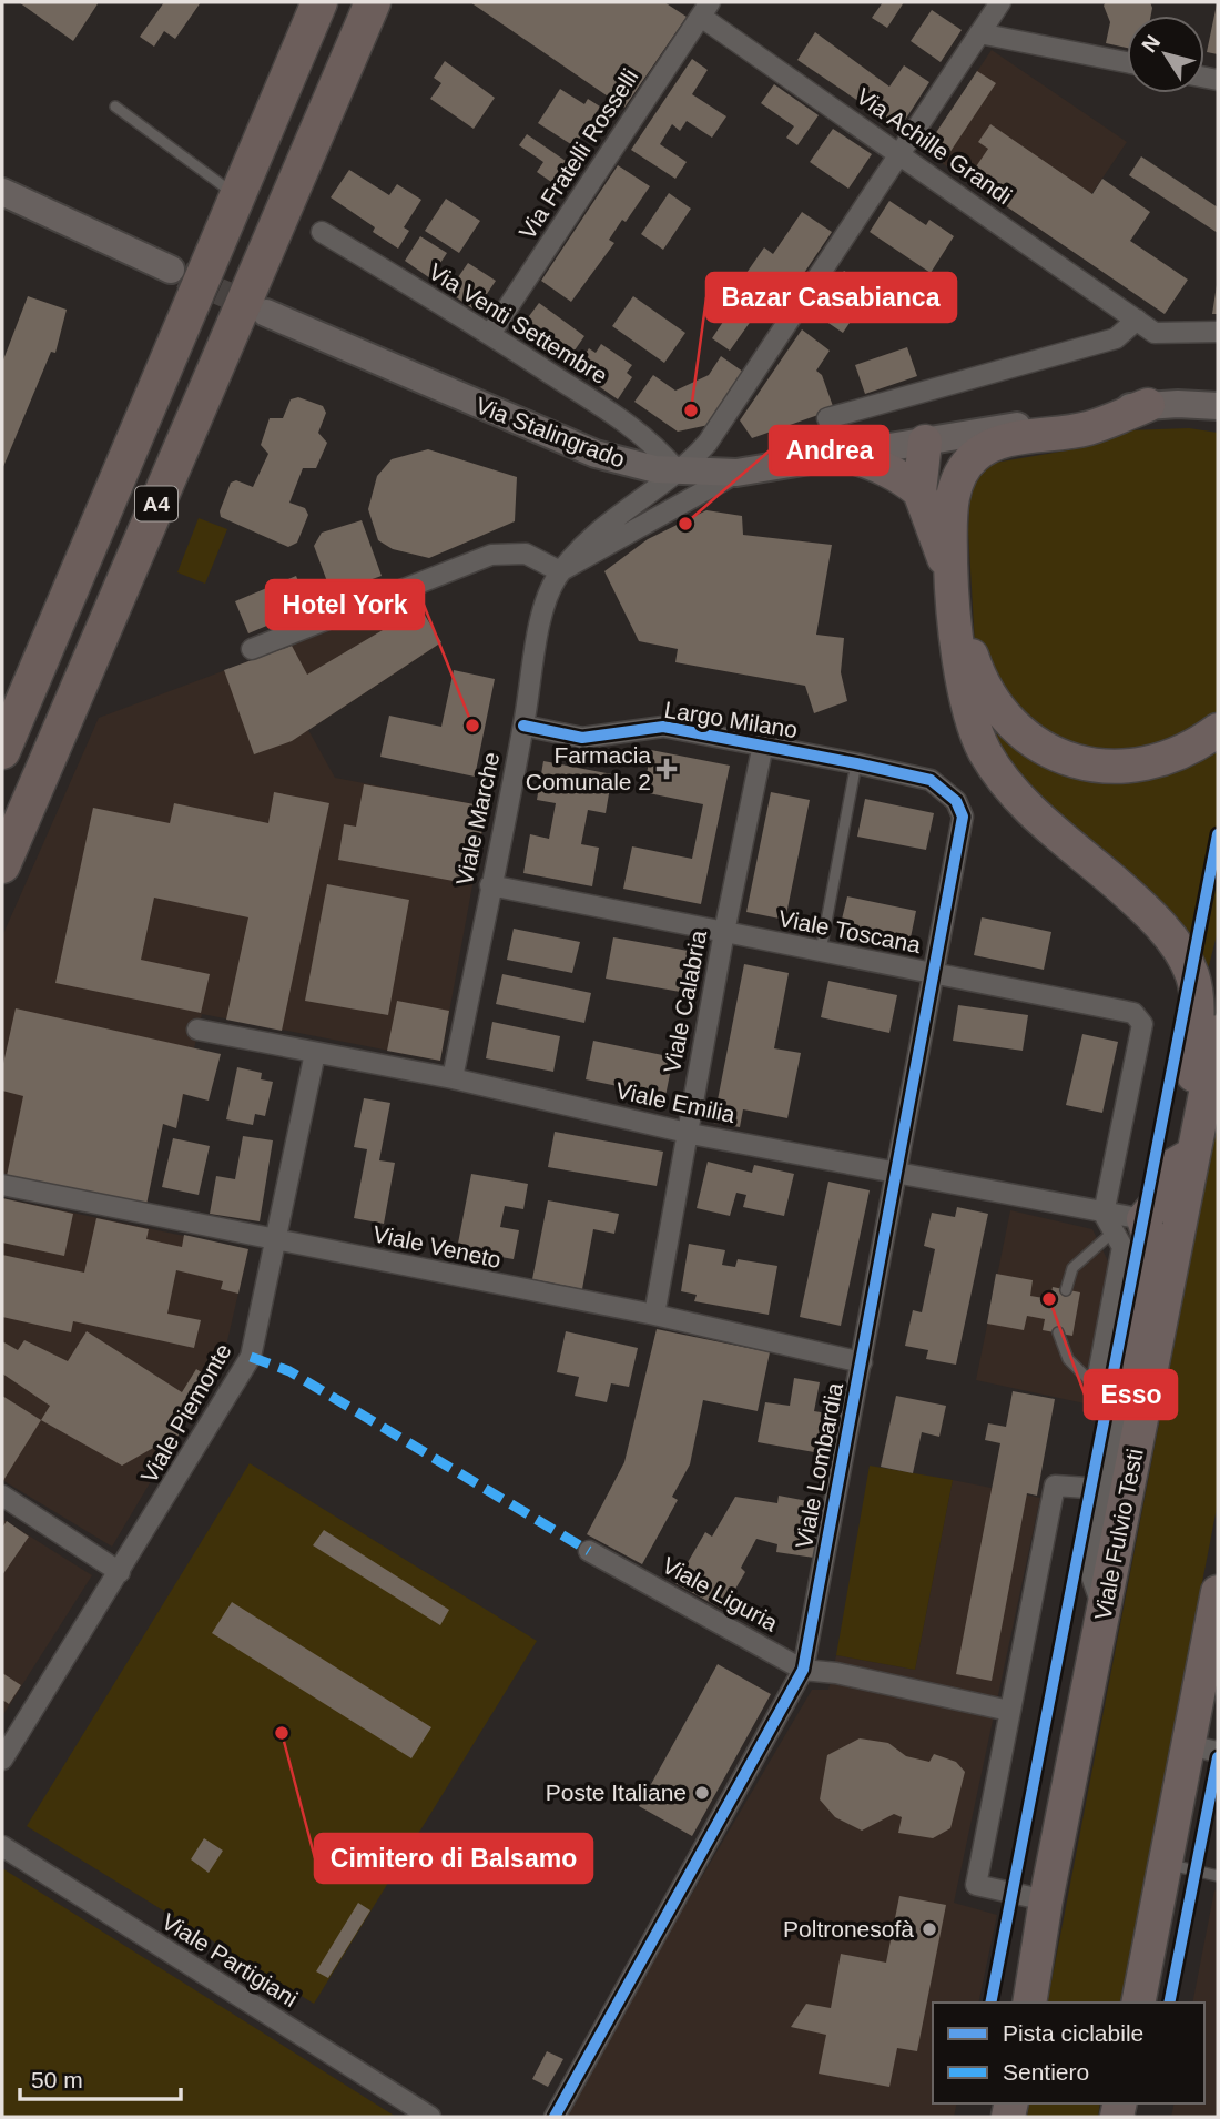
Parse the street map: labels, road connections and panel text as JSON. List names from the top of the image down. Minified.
{"streets":{"highway":["A4","Viale Fulvio Testi"],"main road":["Via Stalingrado"],"street":["Via Achille Grandi","Via Fratelli Rosselli","Via Venti Settembre","Largo Milano","Viale Marche","Viale Toscana","Viale Calabria","Viale Emilia","Viale Veneto","Viale Piemonte","Viale Lombardia","Viale Liguria","Viale Partigiani"]},"crossings":[["Via Achille Grandi","Via Fratelli Rosselli"],["Via Achille Grandi","Viale Marche"],["Via Fratelli Rosselli","Via Venti Settembre"],["Via Venti Settembre","Via Stalingrado"],["Via Venti Settembre","Viale Marche"],["Via Stalingrado","Viale Marche"],["Largo Milano","Viale Marche"],["Largo Milano","Viale Calabria"],["Largo Milano","Viale Lombardia"],["Viale Marche","Viale Toscana"],["Viale Marche","Viale Emilia"],["Viale Toscana","Viale Calabria"],["Viale Toscana","Viale Emilia"],["Viale Toscana","Viale Lombardia"],["Viale Calabria","Viale Emilia"],["Viale Calabria","Viale Veneto"],["Viale Emilia","Viale Piemonte"],["Viale Emilia","Viale Lombardia"],["Viale Veneto","Viale Piemonte"],["Viale Veneto","Viale Lombardia"],["Viale Lombardia","Viale Liguria"],["Viale Fulvio Testi","Viale Liguria"]],"places":{"other":["Bazar Casabianca","Andrea","Hotel York","Esso","Cimitero di Balsamo","Poste Italiane","Poltronesofà"],"health":["Farmacia Comunale 2"]},"legend":["Pista ciclabile","Sentiero"],"scale_bar":"50 m","north":"top left"}
